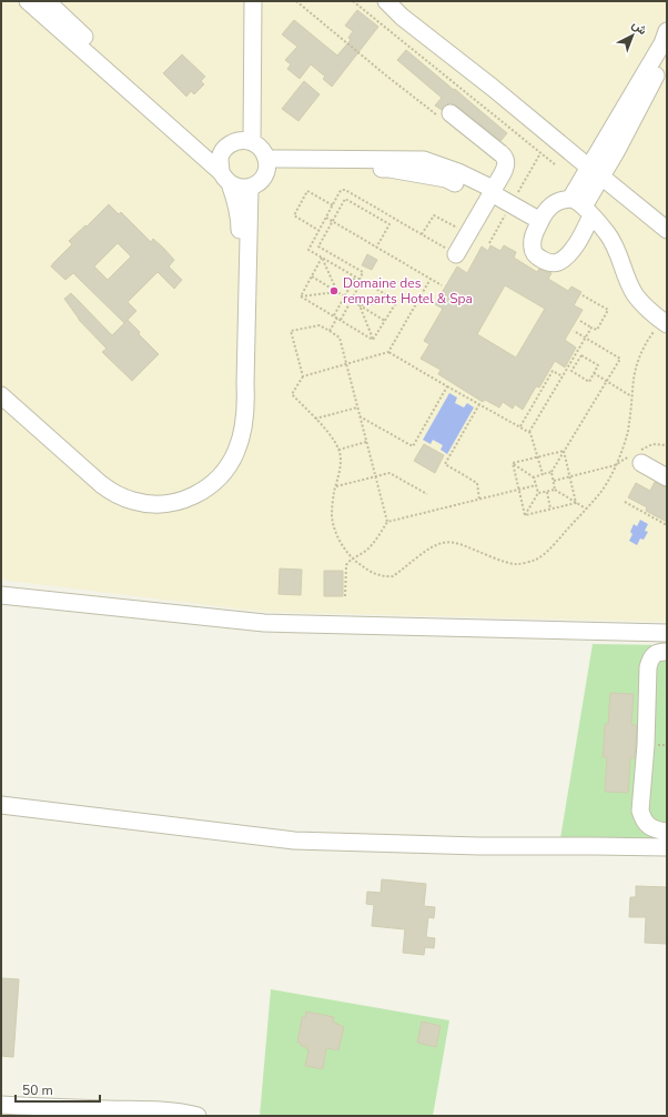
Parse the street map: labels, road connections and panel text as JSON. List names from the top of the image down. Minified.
{"places":["Domaine des remparts Hotel & Spa"],"scale_bar":"50 m","north":"top right"}
